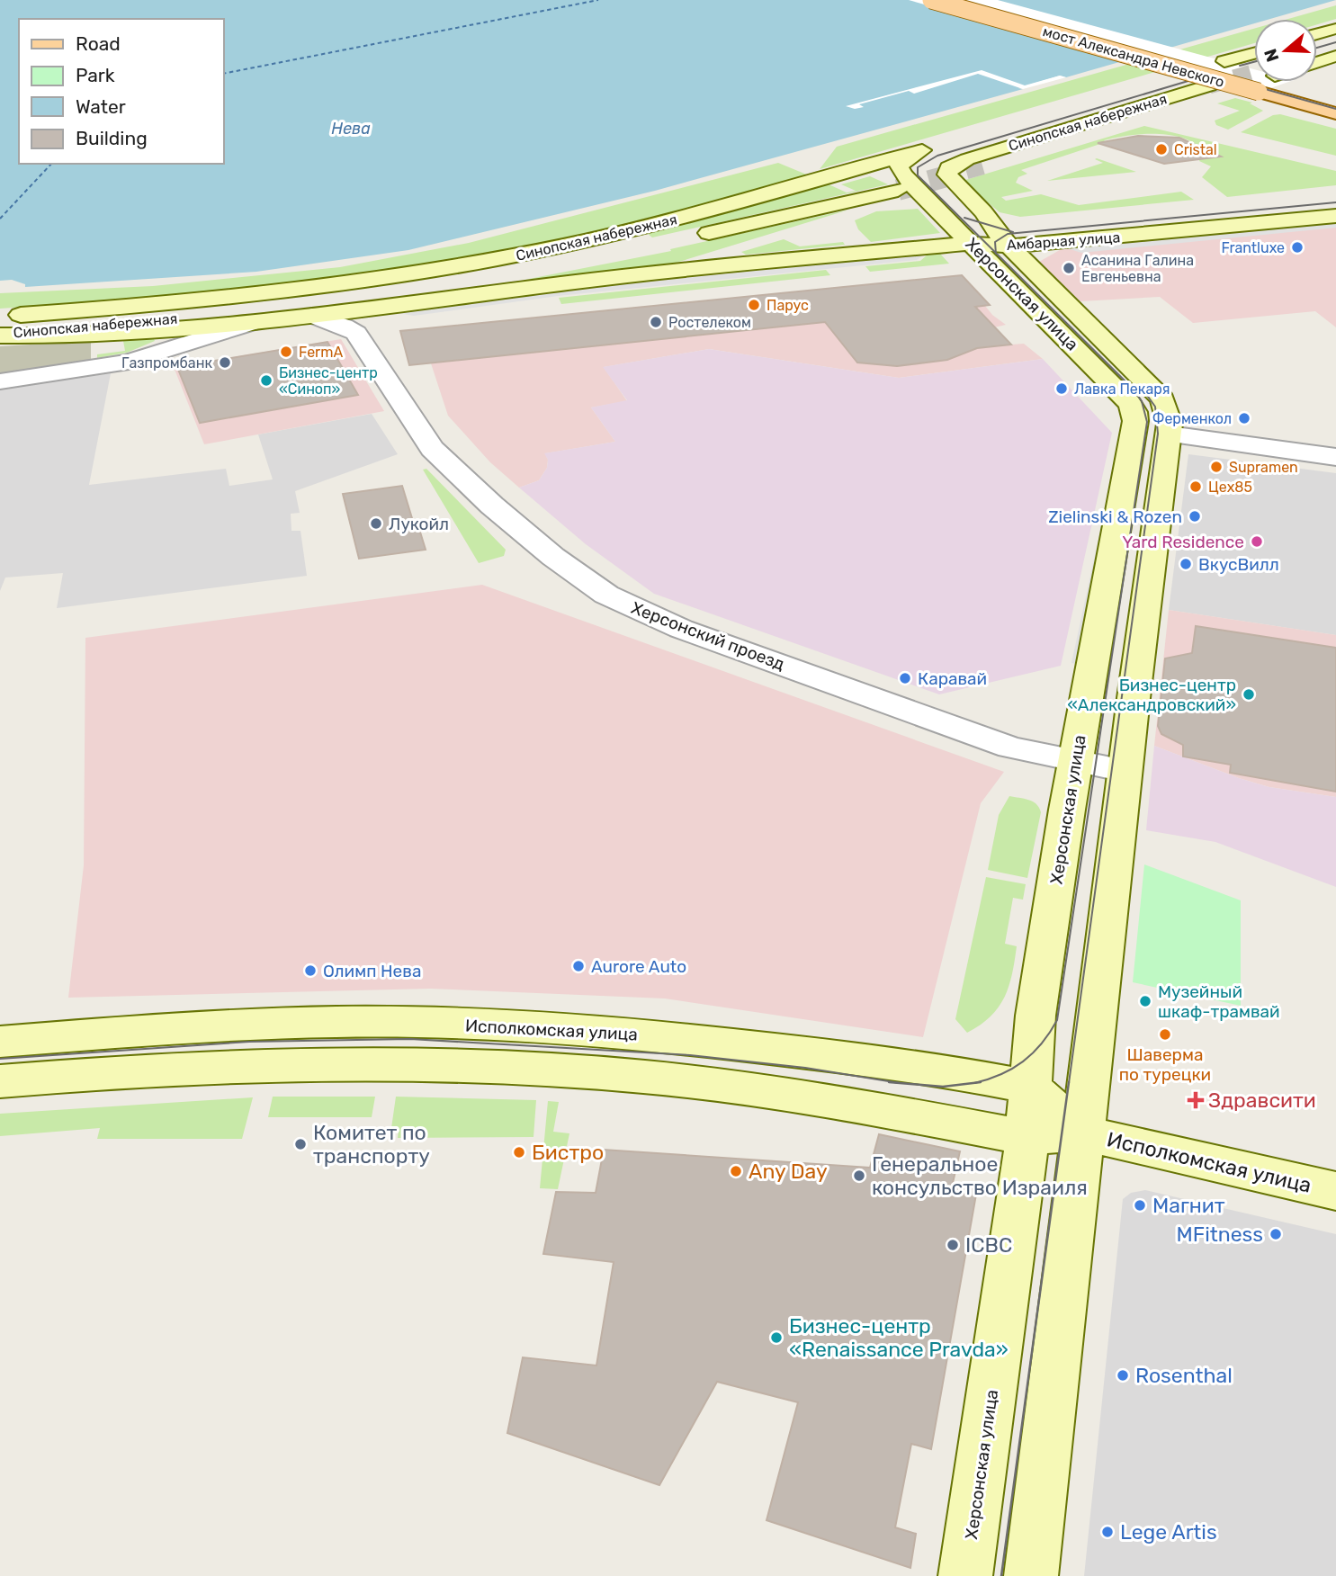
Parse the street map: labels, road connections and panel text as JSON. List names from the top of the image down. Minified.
{"streets":{"main road":["мост Александра Невского","Синопская набережная","Амбарная улица","Херсонская улица","Исполкомская улица"],"street":["Херсонский проезд"]},"crossings":[["Синопская набережная","Амбарная улица"],["Синопская набережная","Херсонская улица"],["Амбарная улица","Херсонская улица"],["Херсонская улица","Херсонский проезд"],["Херсонская улица","Исполкомская улица"]],"water":["Нева"],"places":{"other":["Cristal","Frantluxe","Асанина Галина Евгеньевна","Парус","Ростелеком","FermA","Газпромбанк","Бизнес-центр «Синоп»","Лавка Пекаря","Ферменкол","Supramen","Цех85","Zielinski & Rozen","Лукойл","Yard Residence","ВкусВилл","Каравай","Бизнес-центр «Александровский»","Aurore Auto","Олимп Нева","Музейный шкаф-трамвай","Шаверма по турецки","Комитет по транспорту","Бистро","Any Day","Генеральное консульство Израиля","Магнит","MFitness","ICBC","Бизнес-центр «Renaissance Pravda»","Rosenthal","Lege Artis"],"health":["Здравсити"]},"legend":["Road","Park","Water","Building"],"north":"left"}
